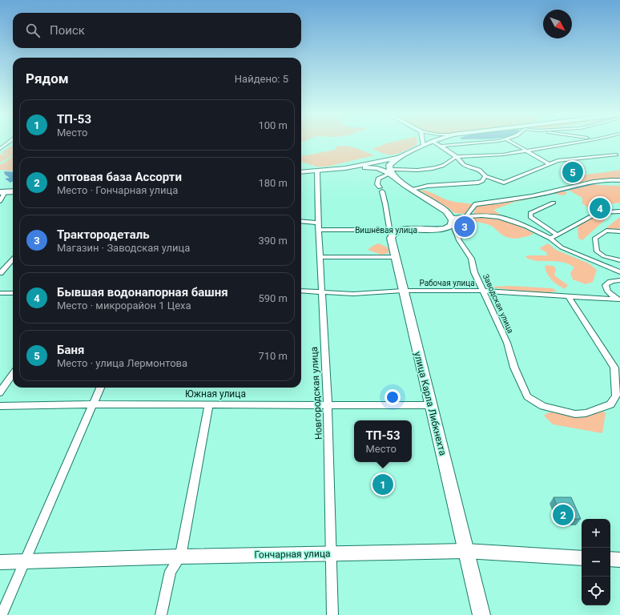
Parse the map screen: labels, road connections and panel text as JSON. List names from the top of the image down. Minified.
{"streets":{"main road":["Вишнёвая улица","Заводская улица","улица Карла Либкнехта"],"street":["Рабочая улица","Новгородская улица","Южная улица","Гончарная улица"]},"crossings":[["Вишнёвая улица","Заводская улица"],["Вишнёвая улица","Новгородская улица"],["Вишнёвая улица","улица Карла Либкнехта"],["Рабочая улица","Заводская улица"],["Рабочая улица","Новгородская улица"],["Рабочая улица","улица Карла Либкнехта"],["Заводская улица","улица Карла Либкнехта"],["Новгородская улица","Южная улица"],["Новгородская улица","Гончарная улица"],["Южная улица","улица Карла Либкнехта"],["улица Карла Либкнехта","Гончарная улица"]],"north":"bottom right","page":{"search":"Поиск","heading":["Рядом","Найдено: 5"],"list":[{"mark":"1","name":"ТП-53","note":"Место","value":"100 m"},{"mark":"2","name":"оптовая база Ассорти","note":"Место · Гончарная улица","value":"180 m"},{"mark":"3","name":"Трактородеталь","note":"Магазин · Заводская улица","value":"390 m"},{"mark":"4","name":"Бывшая водонапорная башня","note":"Место · микрорайон 1 Цеха","value":"590 m"},{"mark":"5","name":"Баня","note":"Место · улица Лермонтова","value":"710 m"}],"pins":["5","4","3","1","2"],"popup":["ТП-53","Место"],"map_buttons":["+","−"]}}
